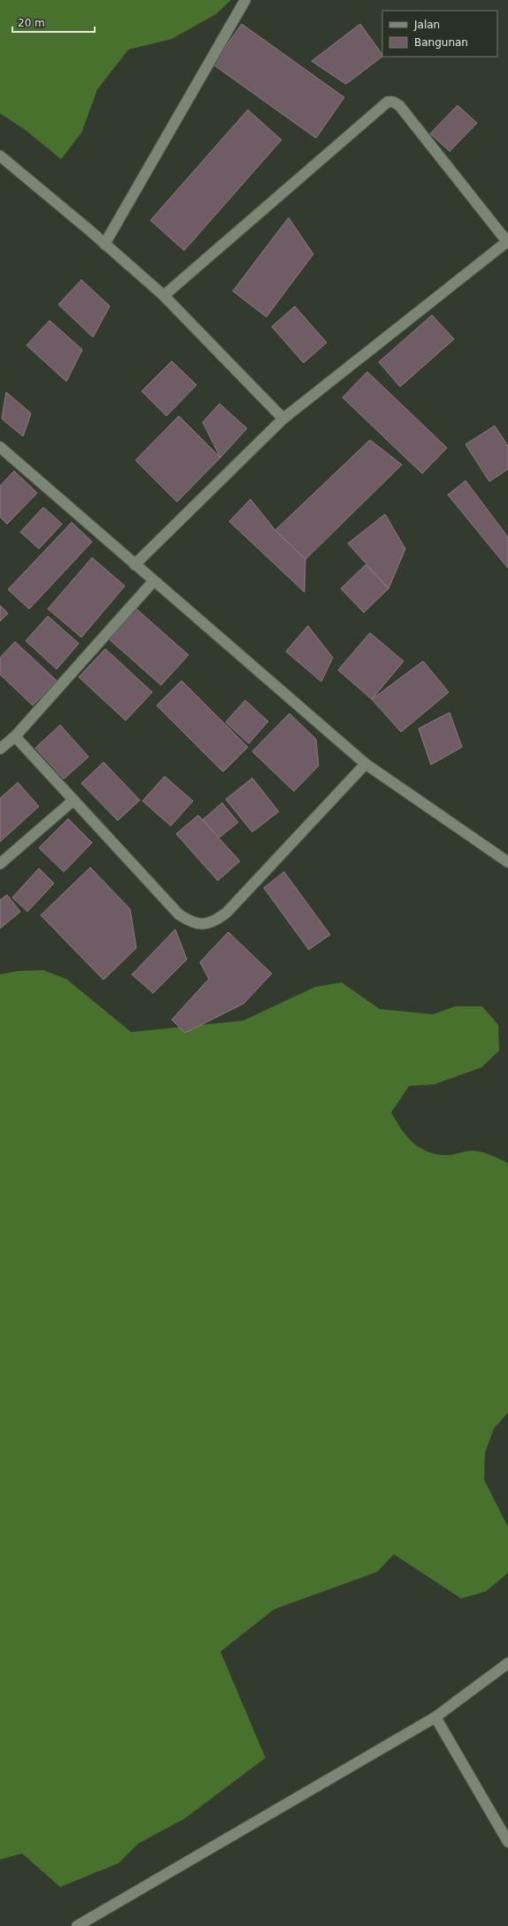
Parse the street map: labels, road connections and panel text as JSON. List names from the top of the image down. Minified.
{"legend":["Jalan","Bangunan"],"scale_bar":"20 m"}
